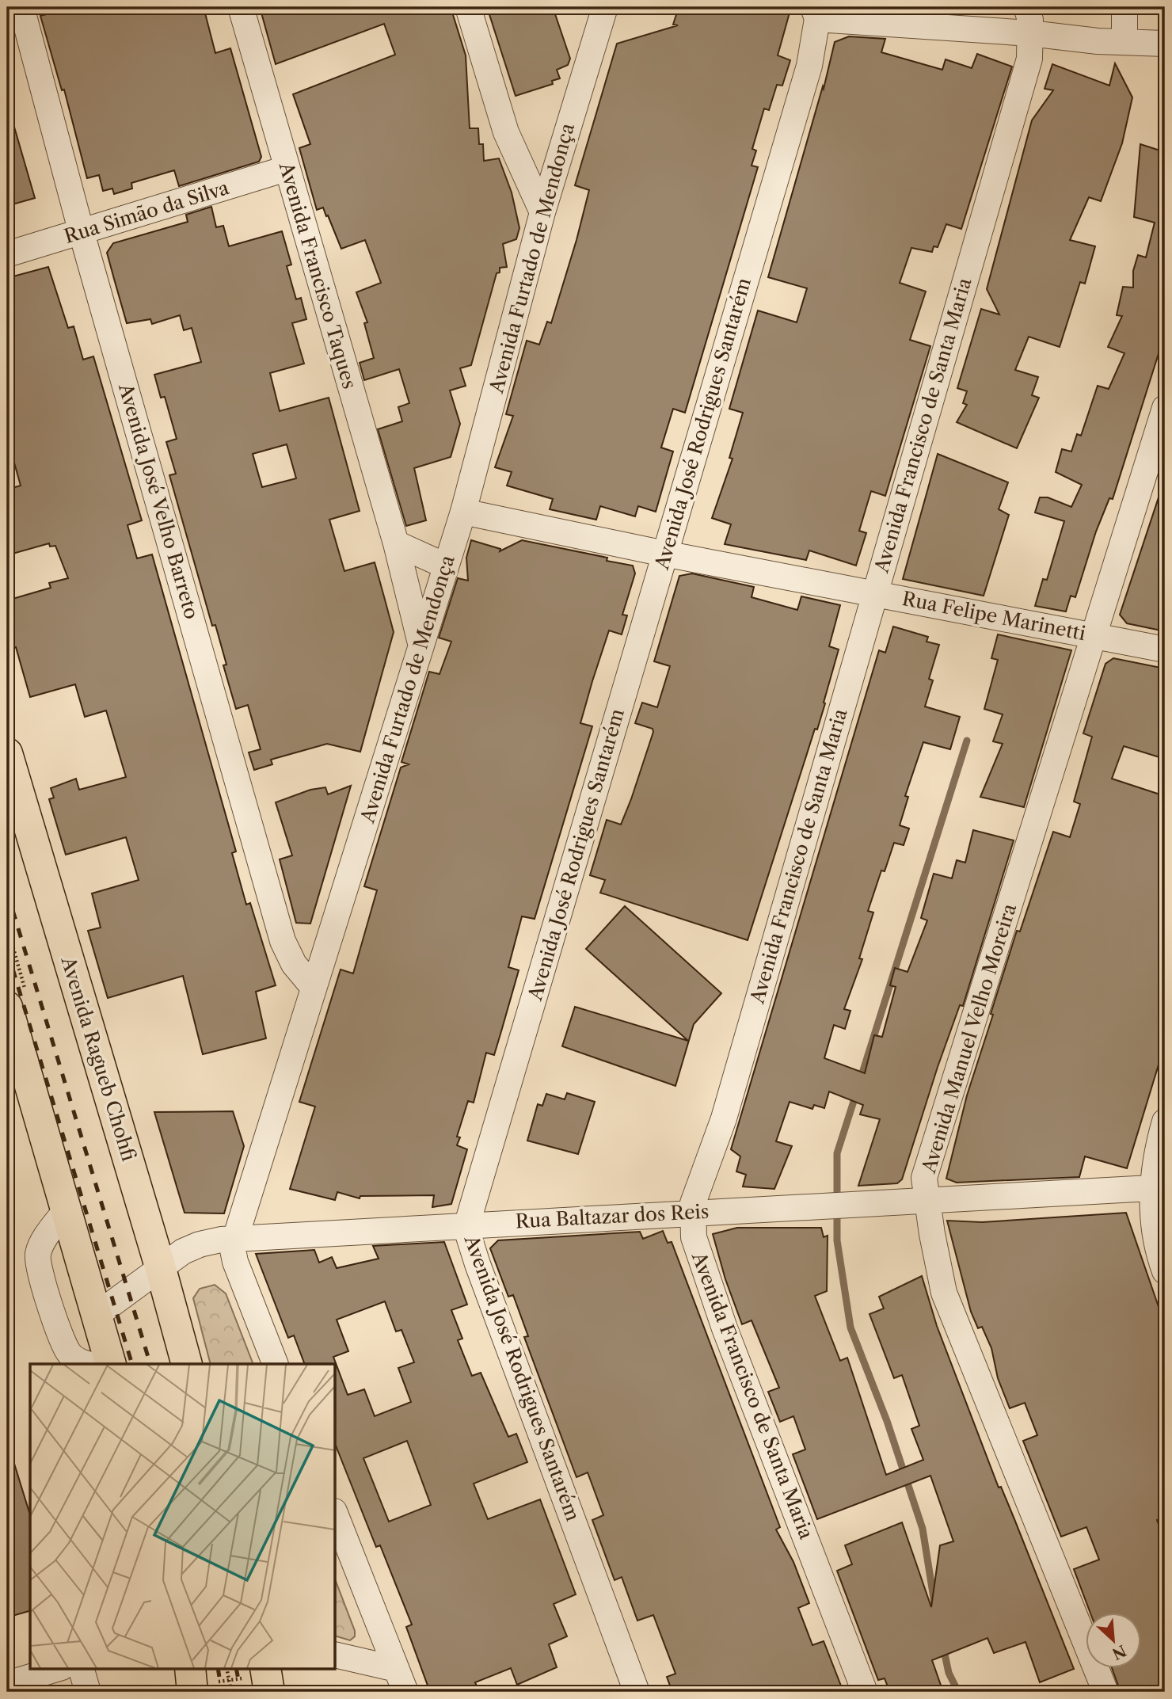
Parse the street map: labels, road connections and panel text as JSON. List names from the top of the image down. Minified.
{"streets":{"highway":["Avenida Ragueb Chohfi"],"street":["Rua Simão da Silva","Avenida Furtado de Mendonça","Avenida Francisco Taques","Avenida José Rodrigues Santarém","Avenida Francisco de Santa Maria","Avenida José Velho Barreto","Rua Felipe Marinetti","Avenida Manuel Velho Moreira","Rua Baltazar dos Reis"]},"crossings":[["Rua Simão da Silva","Avenida Francisco Taques"],["Rua Simão da Silva","Avenida José Velho Barreto"],["Avenida Furtado de Mendonça","Avenida Francisco Taques"],["Avenida Furtado de Mendonça","Avenida José Velho Barreto"],["Avenida Furtado de Mendonça","Rua Felipe Marinetti"],["Avenida Furtado de Mendonça","Rua Baltazar dos Reis"],["Avenida José Rodrigues Santarém","Rua Felipe Marinetti"],["Avenida José Rodrigues Santarém","Rua Baltazar dos Reis"],["Avenida Francisco de Santa Maria","Rua Felipe Marinetti"],["Avenida Francisco de Santa Maria","Rua Baltazar dos Reis"],["Rua Felipe Marinetti","Avenida Manuel Velho Moreira"],["Avenida Manuel Velho Moreira","Rua Baltazar dos Reis"],["Avenida Ragueb Chohfi","Rua Baltazar dos Reis"]],"north":"bottom right"}
